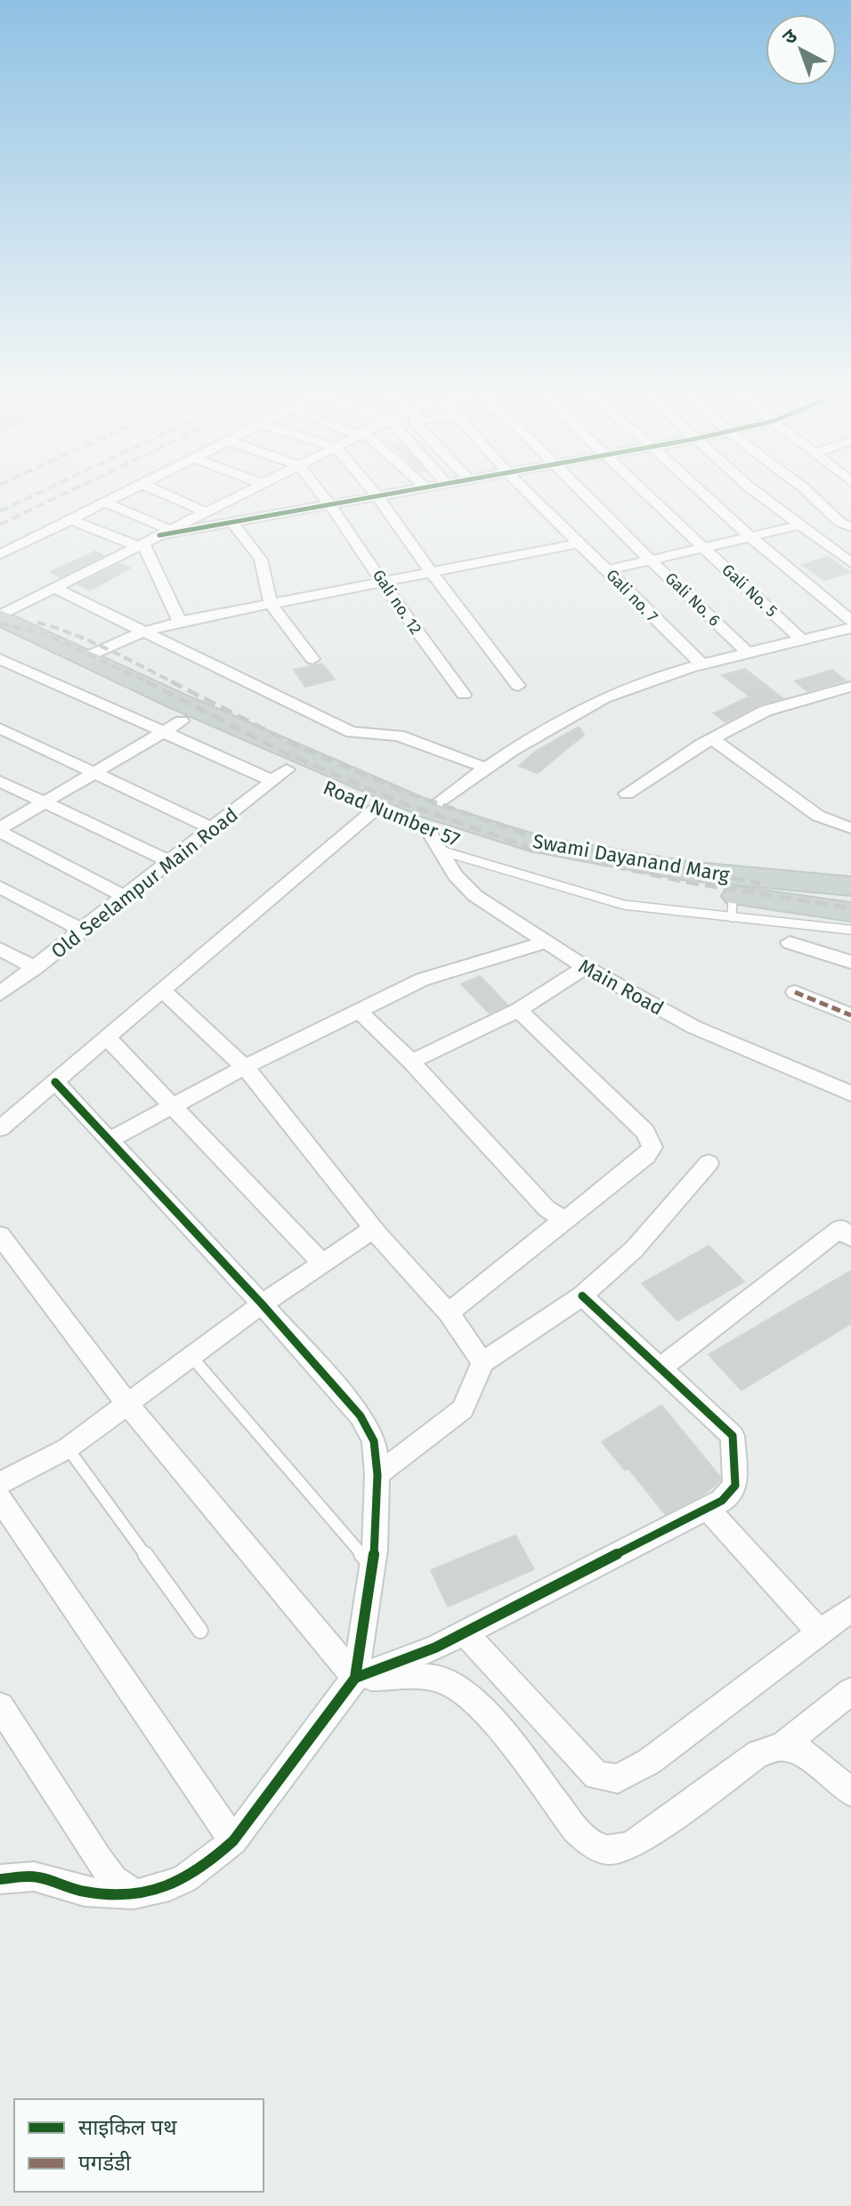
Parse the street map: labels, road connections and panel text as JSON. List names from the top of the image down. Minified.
{"streets":{"main road":["Road Number 57","Swami Dayanand Marg"],"street":["Gali No. 5","Gali no. 7","Gali No. 6","Gali no. 12","Old Seelampur Main Road","Main Road"]},"crossings":[["Road Number 57","Swami Dayanand Marg"],["Road Number 57","Old Seelampur Main Road"],["Road Number 57","Main Road"],["Swami Dayanand Marg","Main Road"]],"legend":["साइकिल पथ","पगडंडी"],"north":"top left"}
